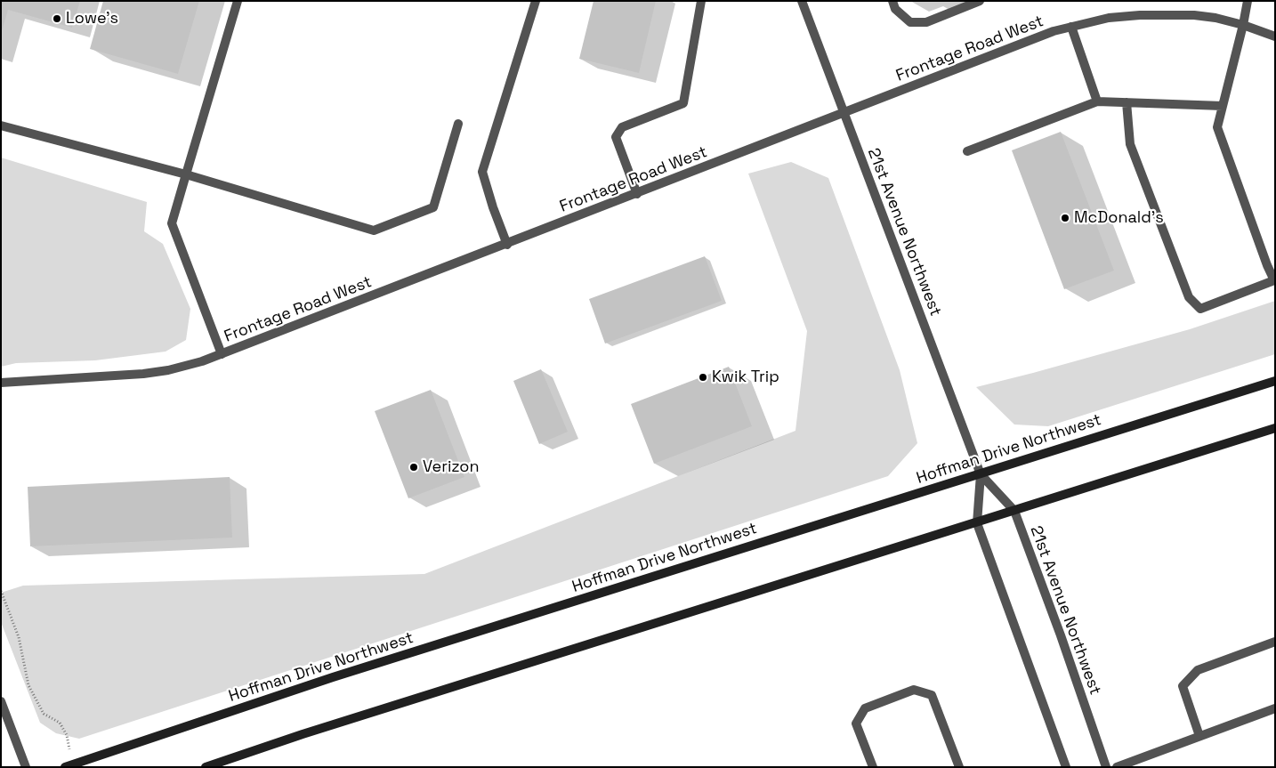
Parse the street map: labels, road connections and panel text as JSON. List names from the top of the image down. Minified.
{"streets":{"main road":["Hoffman Drive Northwest"],"street":["Frontage Road West","21st Avenue Northwest"]},"crossings":[["Frontage Road West","21st Avenue Northwest"],["21st Avenue Northwest","Hoffman Drive Northwest"]],"places":["Lowe's","McDonald's","Kwik Trip","Verizon"]}
